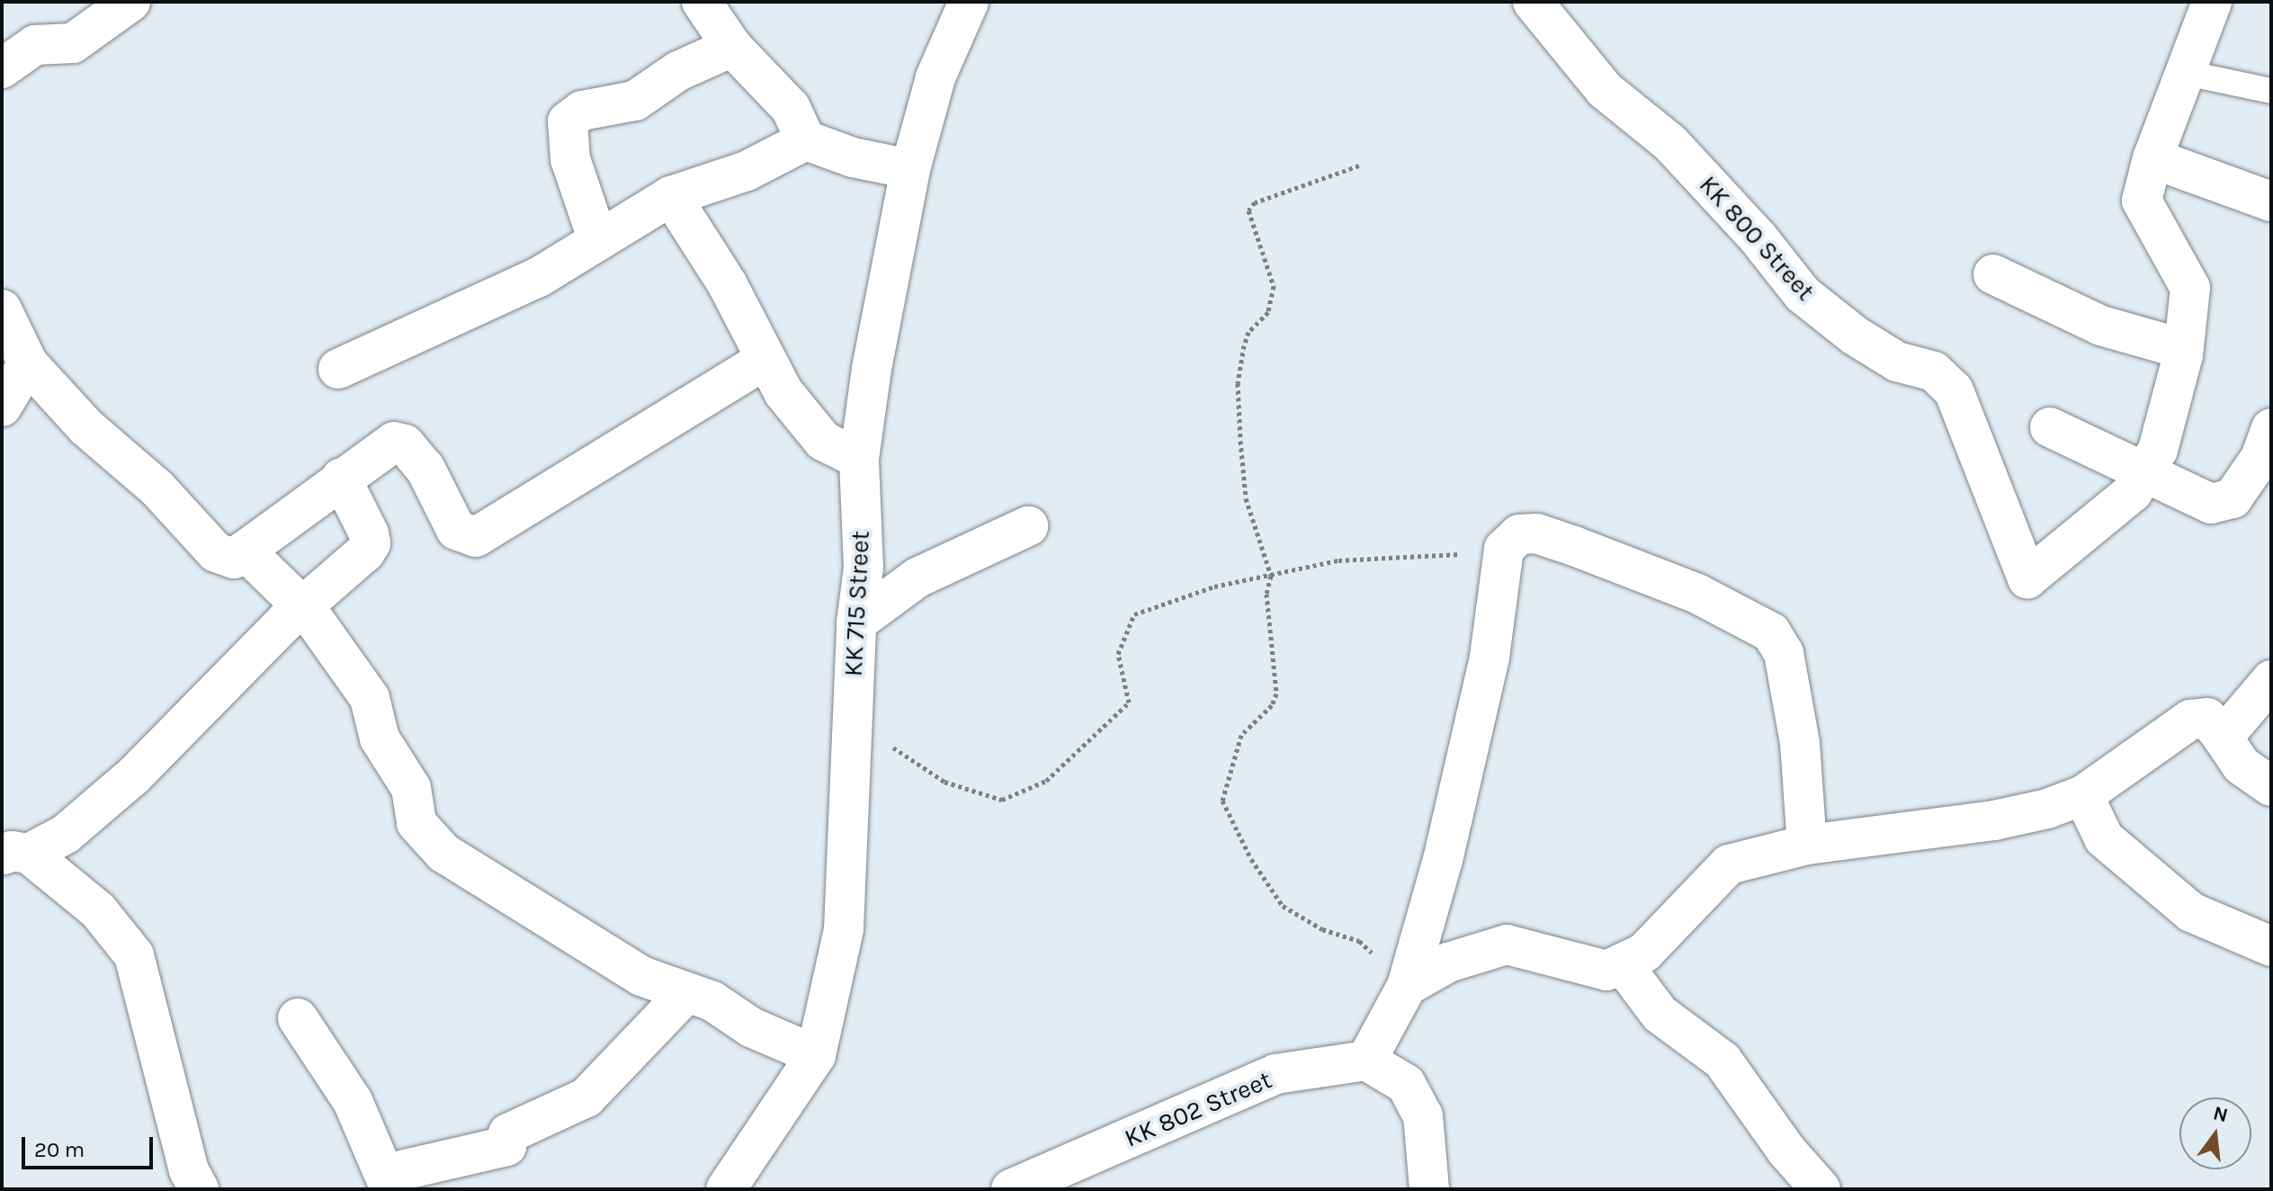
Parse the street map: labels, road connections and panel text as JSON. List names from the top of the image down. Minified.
{"streets":{"street":["KK 800 Street","KK 715 Street","KK 802 Street"]},"scale_bar":"20 m","north":"top"}
